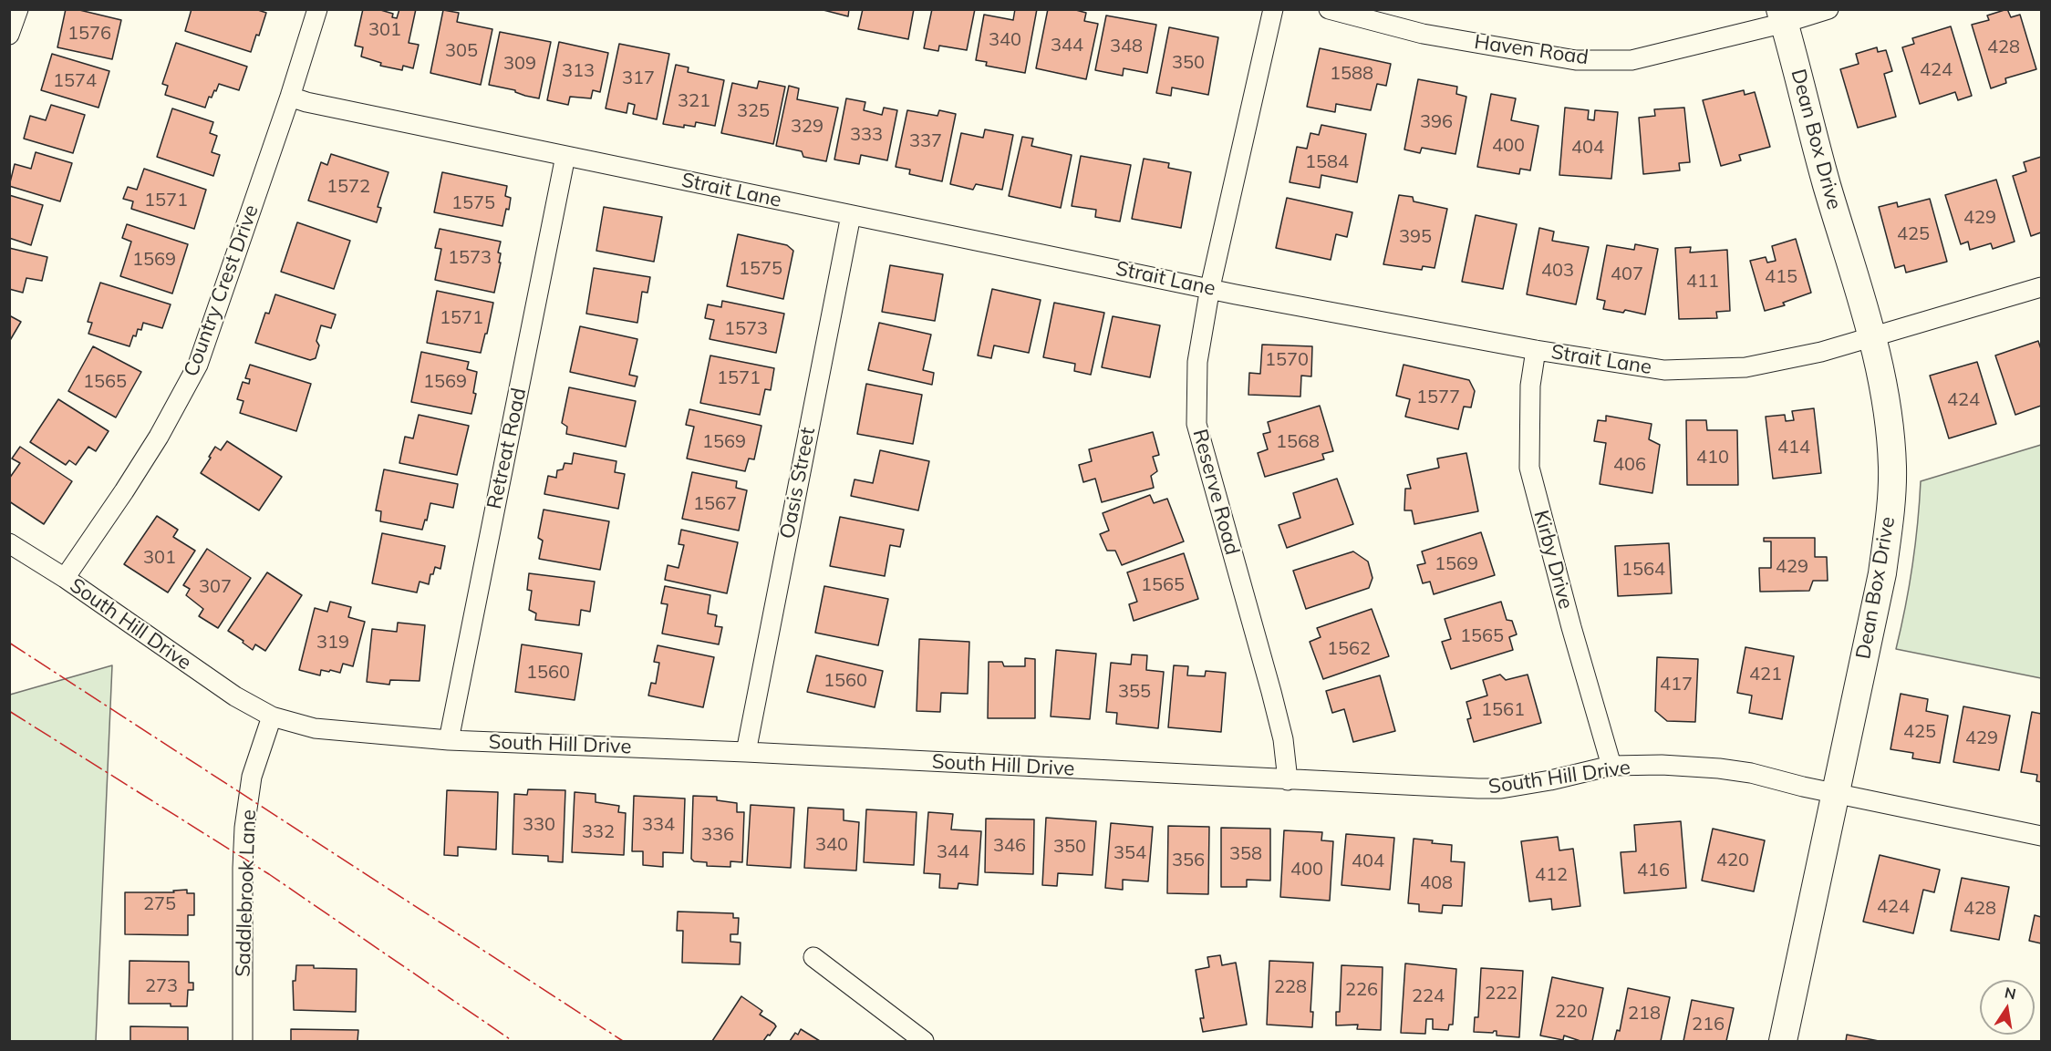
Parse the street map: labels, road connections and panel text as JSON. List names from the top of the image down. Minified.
{"streets":{"street":["Haven Road","Dean Box Drive","Strait Lane","Country Crest Drive","Retreat Road","Oasis Street","Reserve Road","Kirby Drive","South Hill Drive","Saddlebrook Lane"]},"crossings":[["Haven Road","Dean Box Drive"],["Dean Box Drive","Strait Lane"],["Dean Box Drive","South Hill Drive"],["Strait Lane","Country Crest Drive"],["Strait Lane","Retreat Road"],["Strait Lane","Oasis Street"],["Strait Lane","Reserve Road"],["Strait Lane","Kirby Drive"],["Country Crest Drive","South Hill Drive"],["Retreat Road","South Hill Drive"],["Oasis Street","South Hill Drive"],["Reserve Road","South Hill Drive"],["Kirby Drive","South Hill Drive"],["South Hill Drive","Saddlebrook Lane"]],"house_numbers":["301","1576","340","344","348","428","305","350","309","424","313","1588","317","1574","321","325","396","329","333","337","400","404","1584","1572","1571","1575","429","425","395","1573","1569","1575","403","407","415","411","1571","1573","1570","1571","1565","1569","1577","424","1569","1568","414","410","406","1567","301","1569","429","1564","1565","307","1565","319","1562","1560","421","1560","417","355","1561","425","429","330","334","332","336","340","346","350","344","354","358","356","420","404","400","416","412","408","275","424","428","273","228","226","222","224","220","218","216"],"north":"top"}
